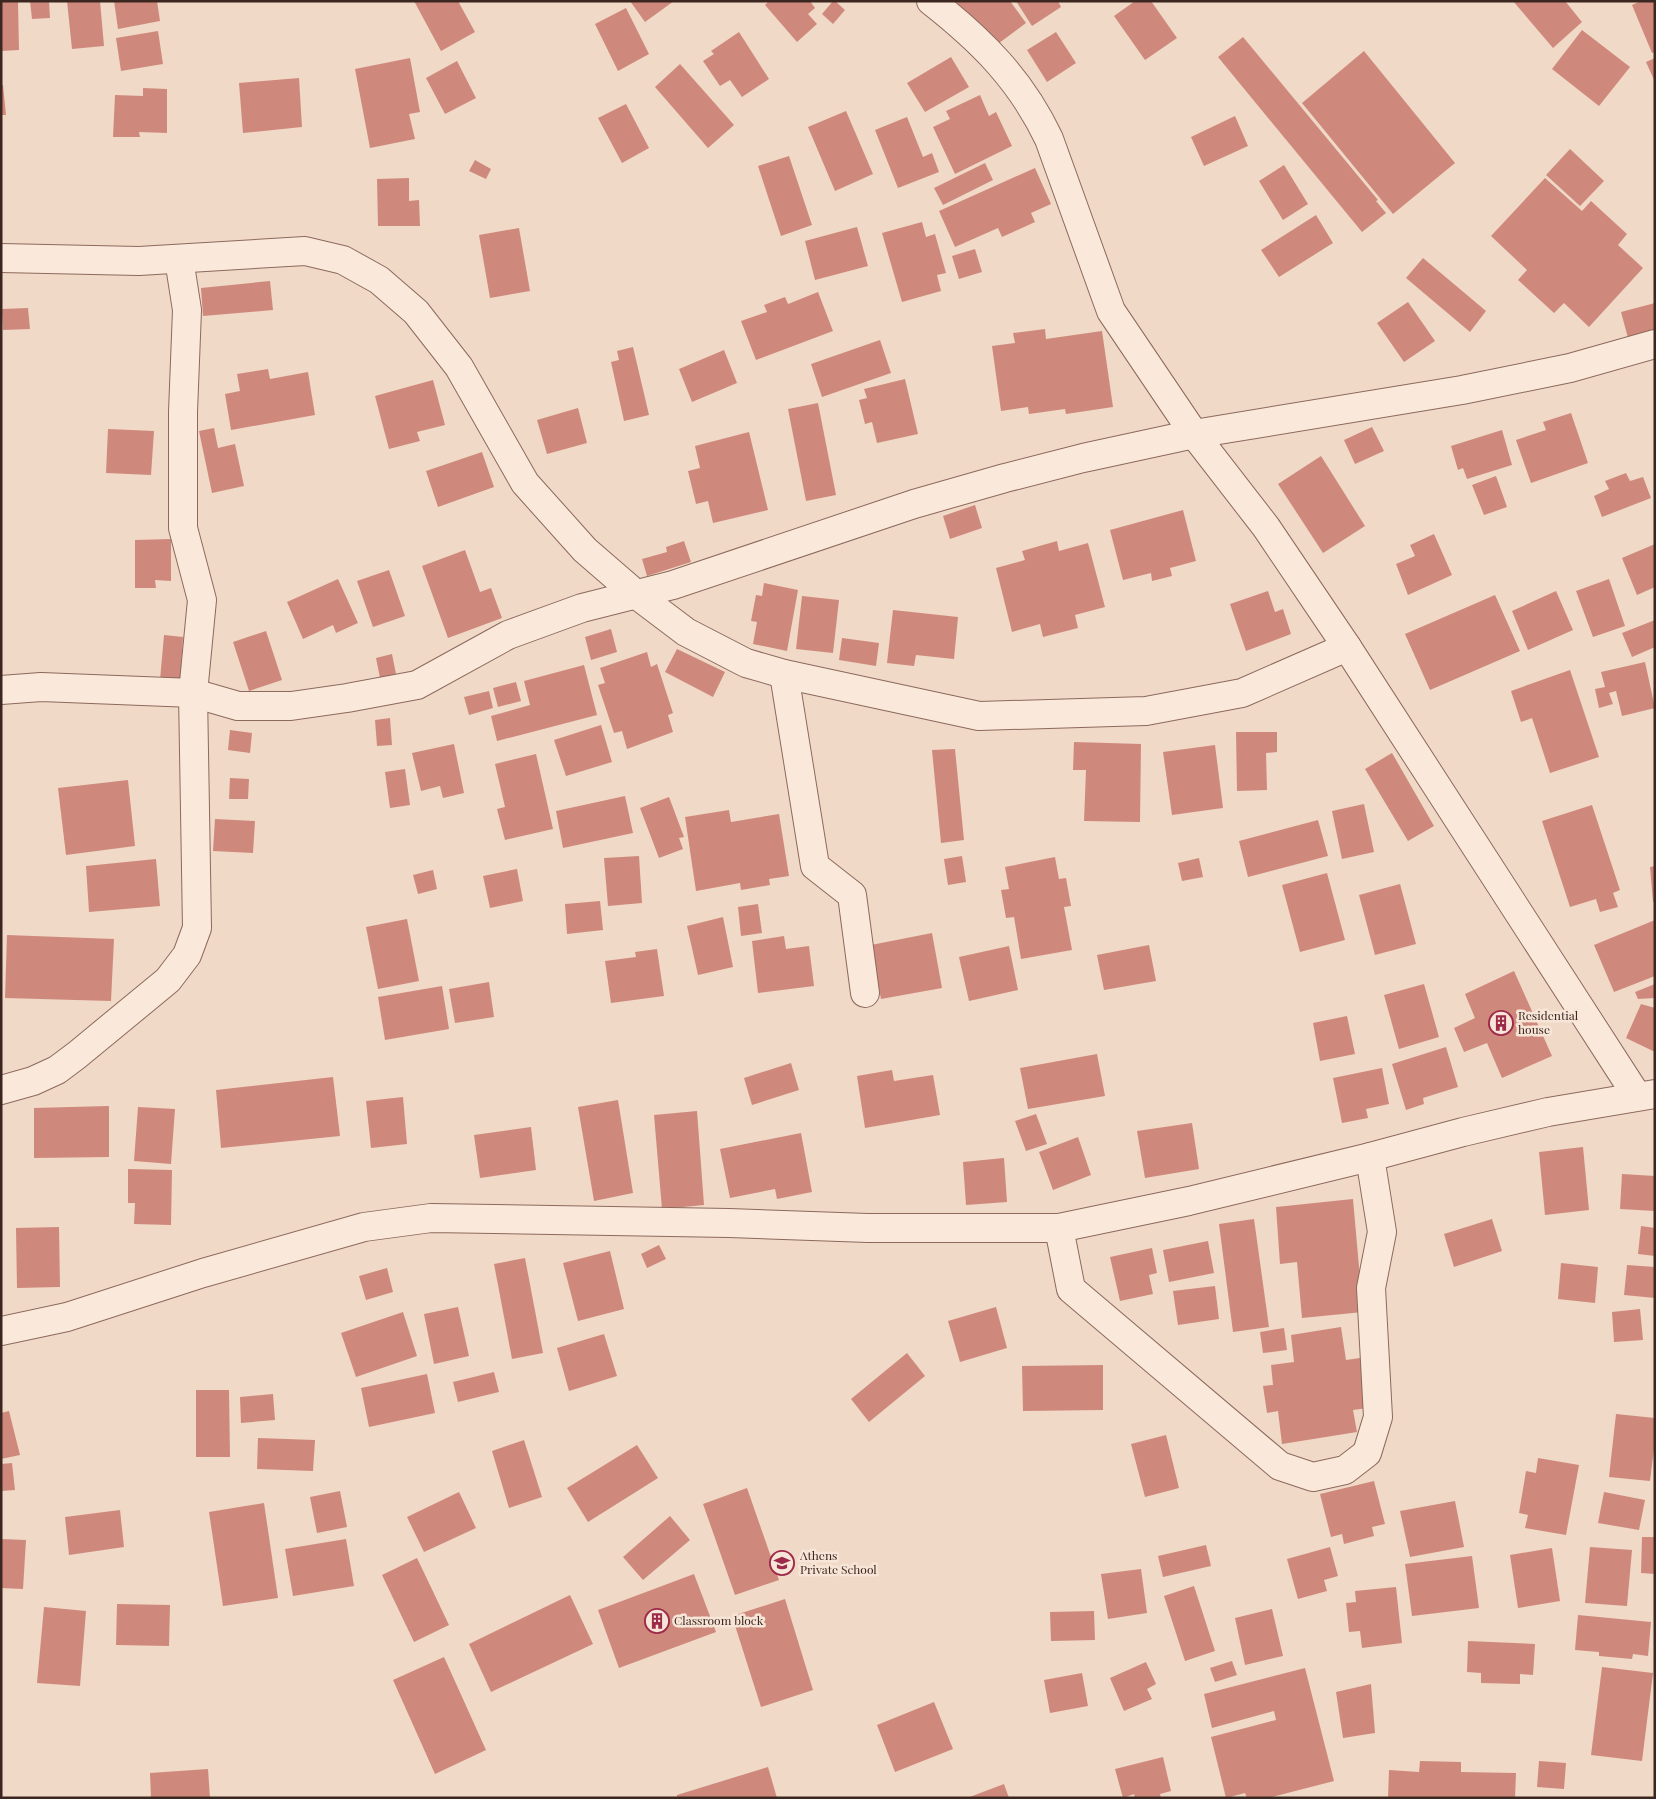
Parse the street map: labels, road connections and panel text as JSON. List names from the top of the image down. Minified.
{"places":{"building":["Residential house","Classroom block"],"school or university":["Athens Private School"]}}
